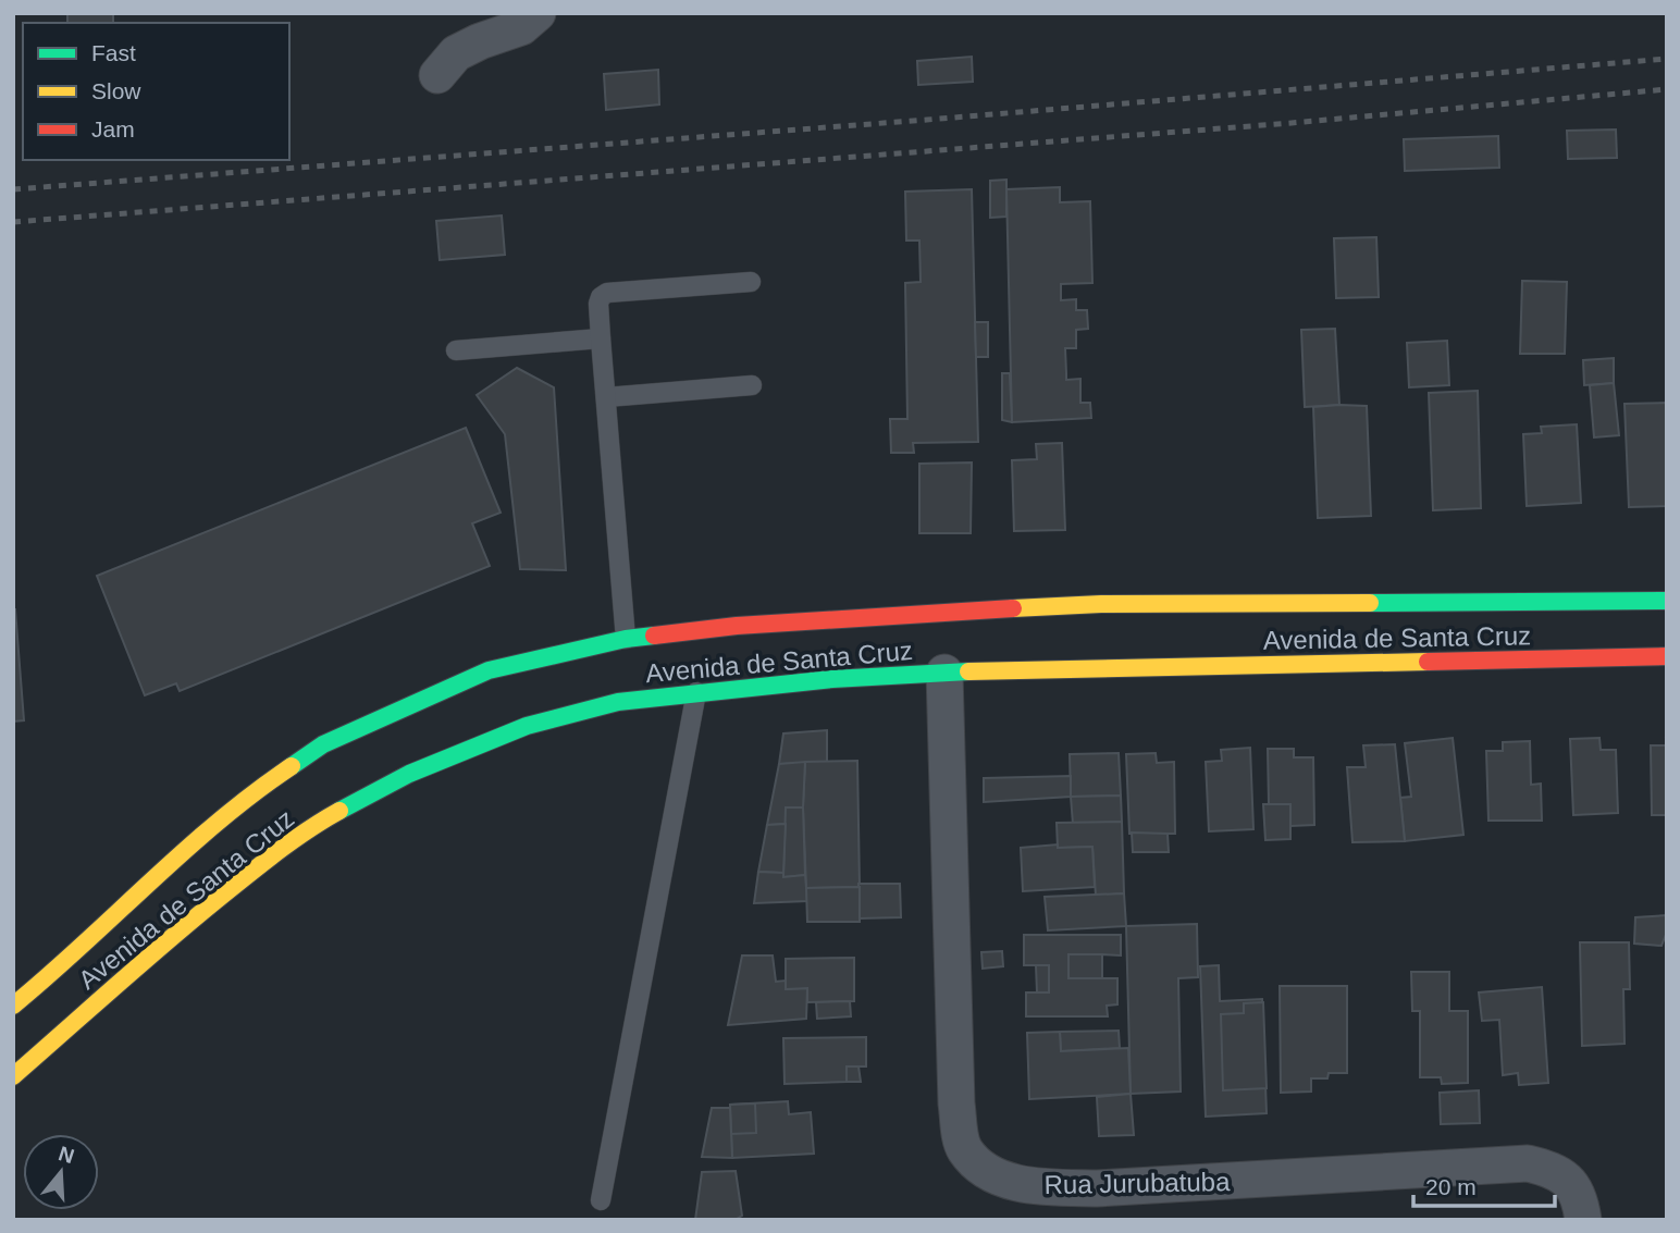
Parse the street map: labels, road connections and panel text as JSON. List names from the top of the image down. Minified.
{"streets":{"main road":["Avenida de Santa Cruz"],"street":["Rua Jurubatuba"]},"crossings":[["Avenida de Santa Cruz","Rua Jurubatuba"]],"legend":["Fast","Slow","Jam"],"scale_bar":"20 m","north":"top"}
